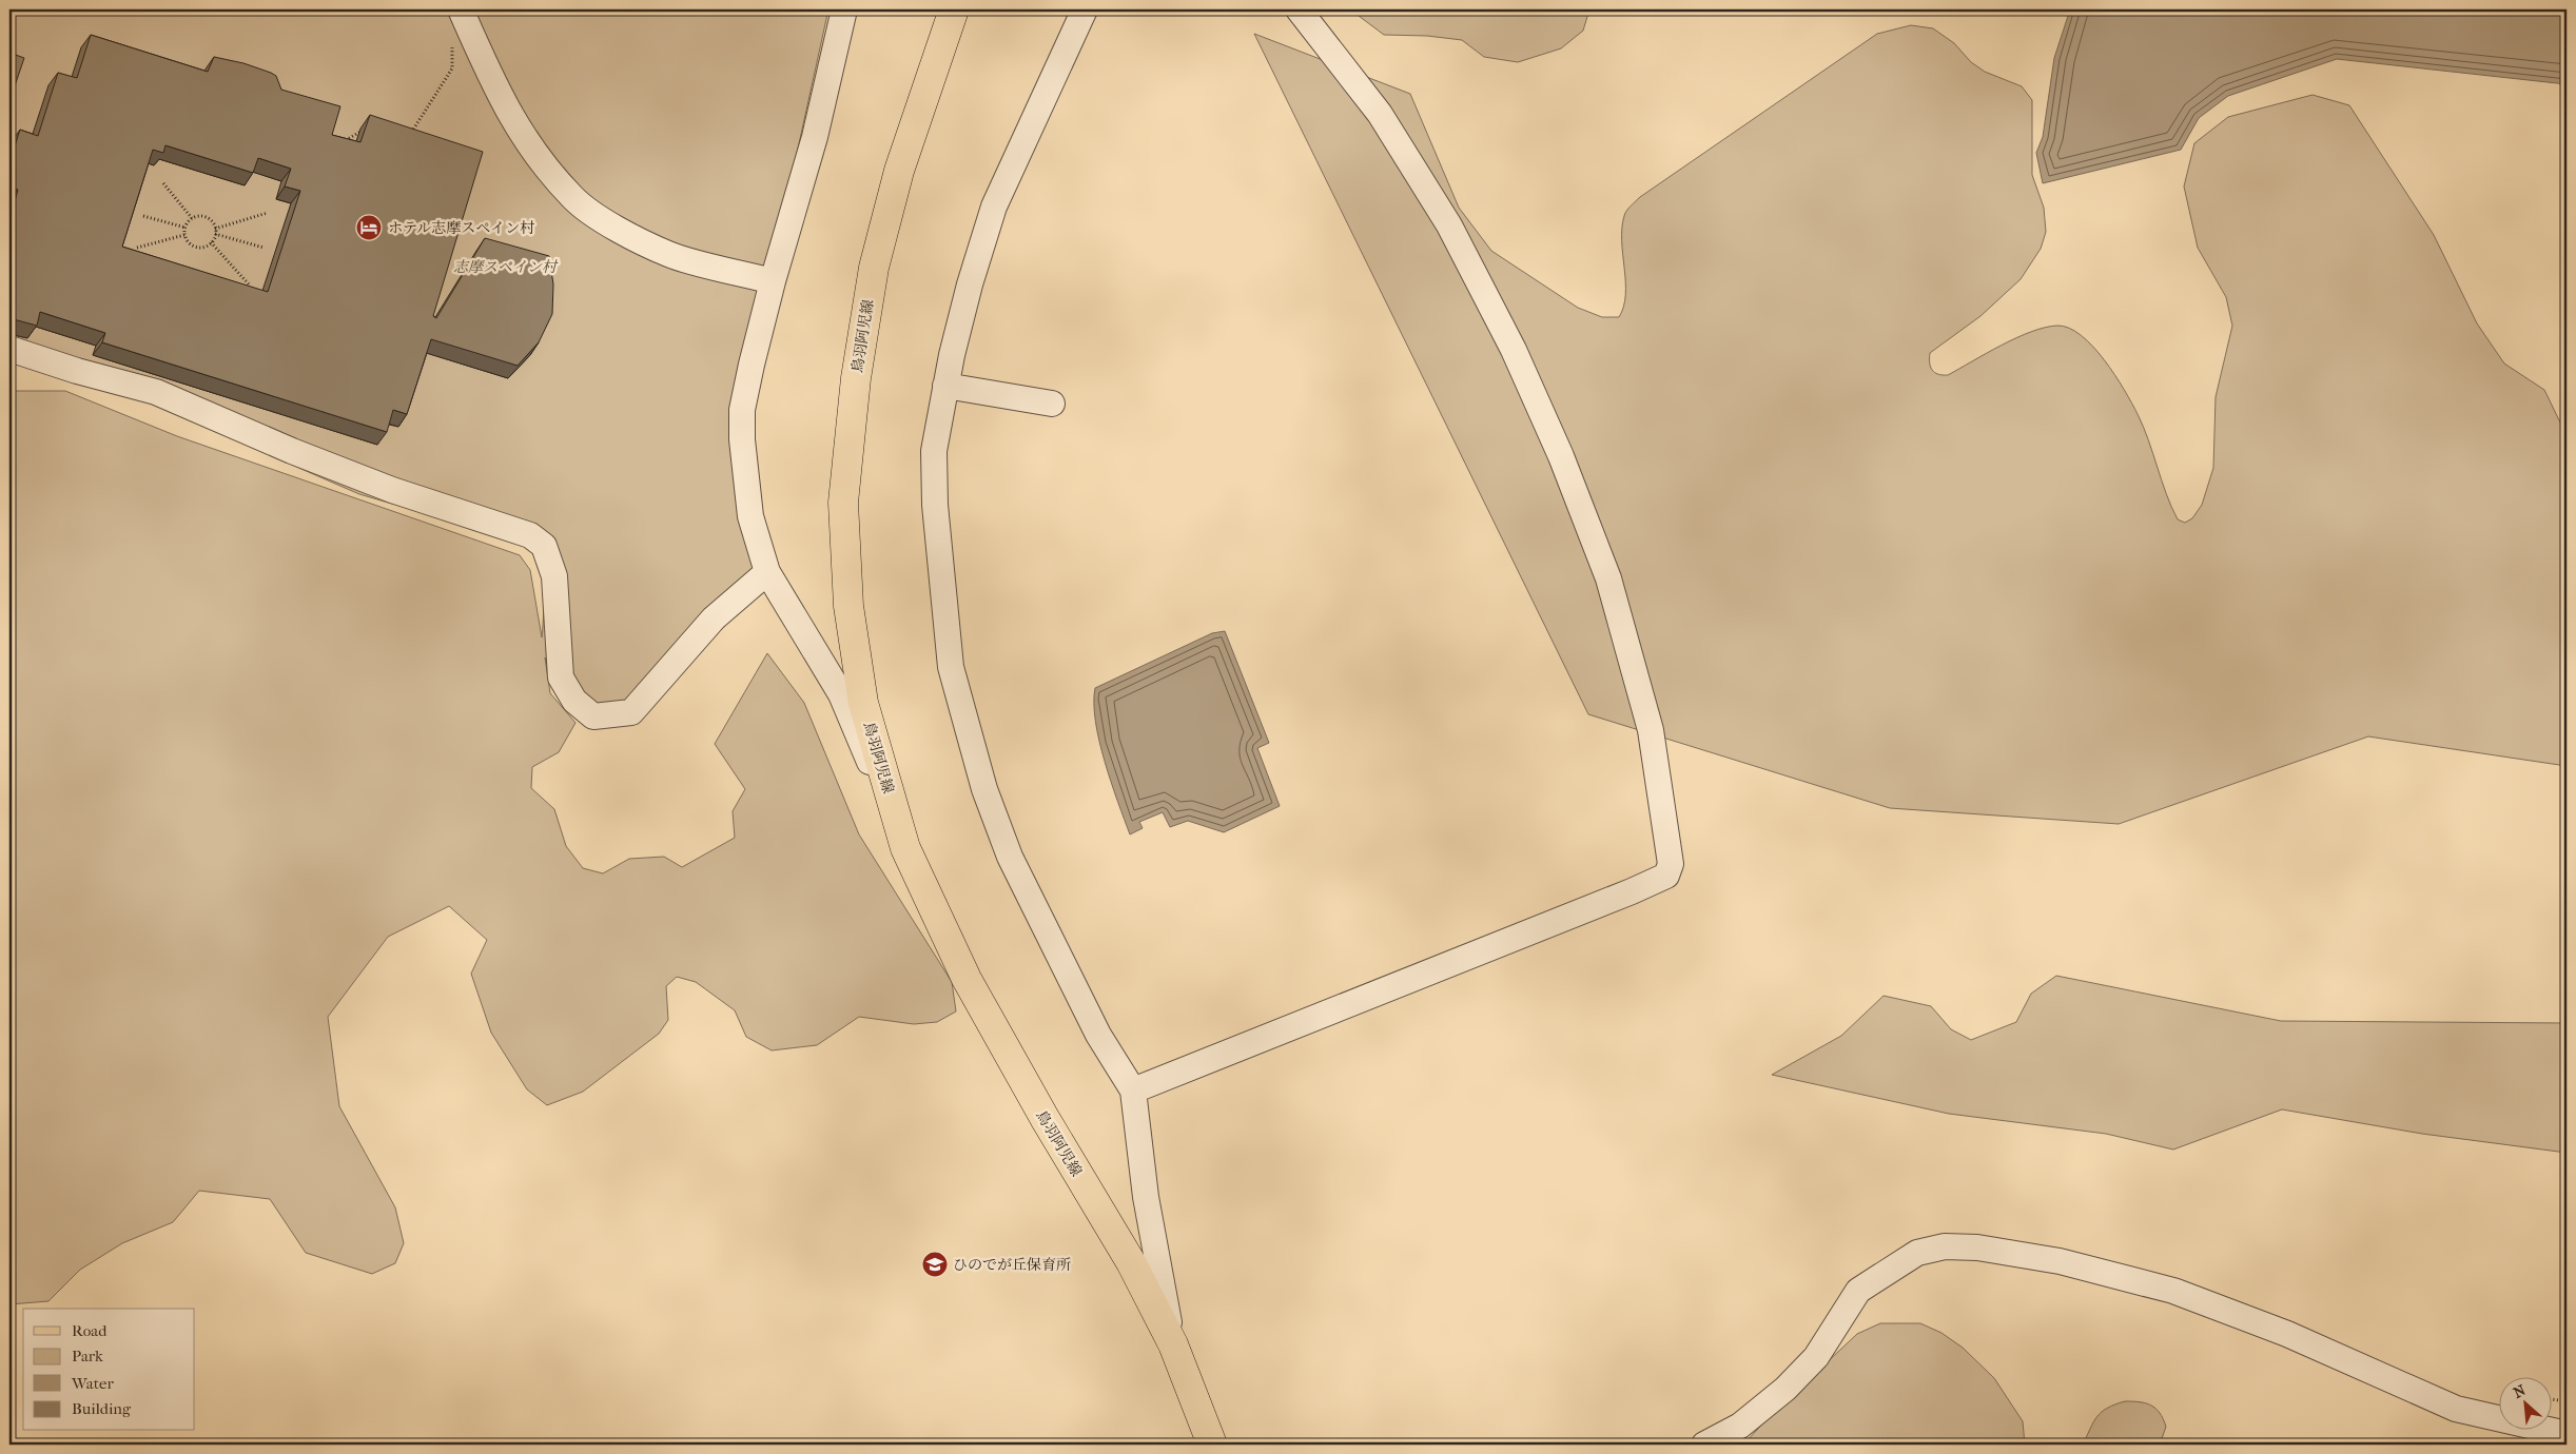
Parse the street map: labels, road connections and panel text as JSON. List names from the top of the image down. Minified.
{"streets":{"main road":["鳥羽阿児線"]},"parks":["志摩スペイン村"],"places":{"hotel":["ホテル志摩スペイン村"],"school or university":["ひのでが丘保育所"]},"legend":["Road","Park","Water","Building"],"north":"top left"}
